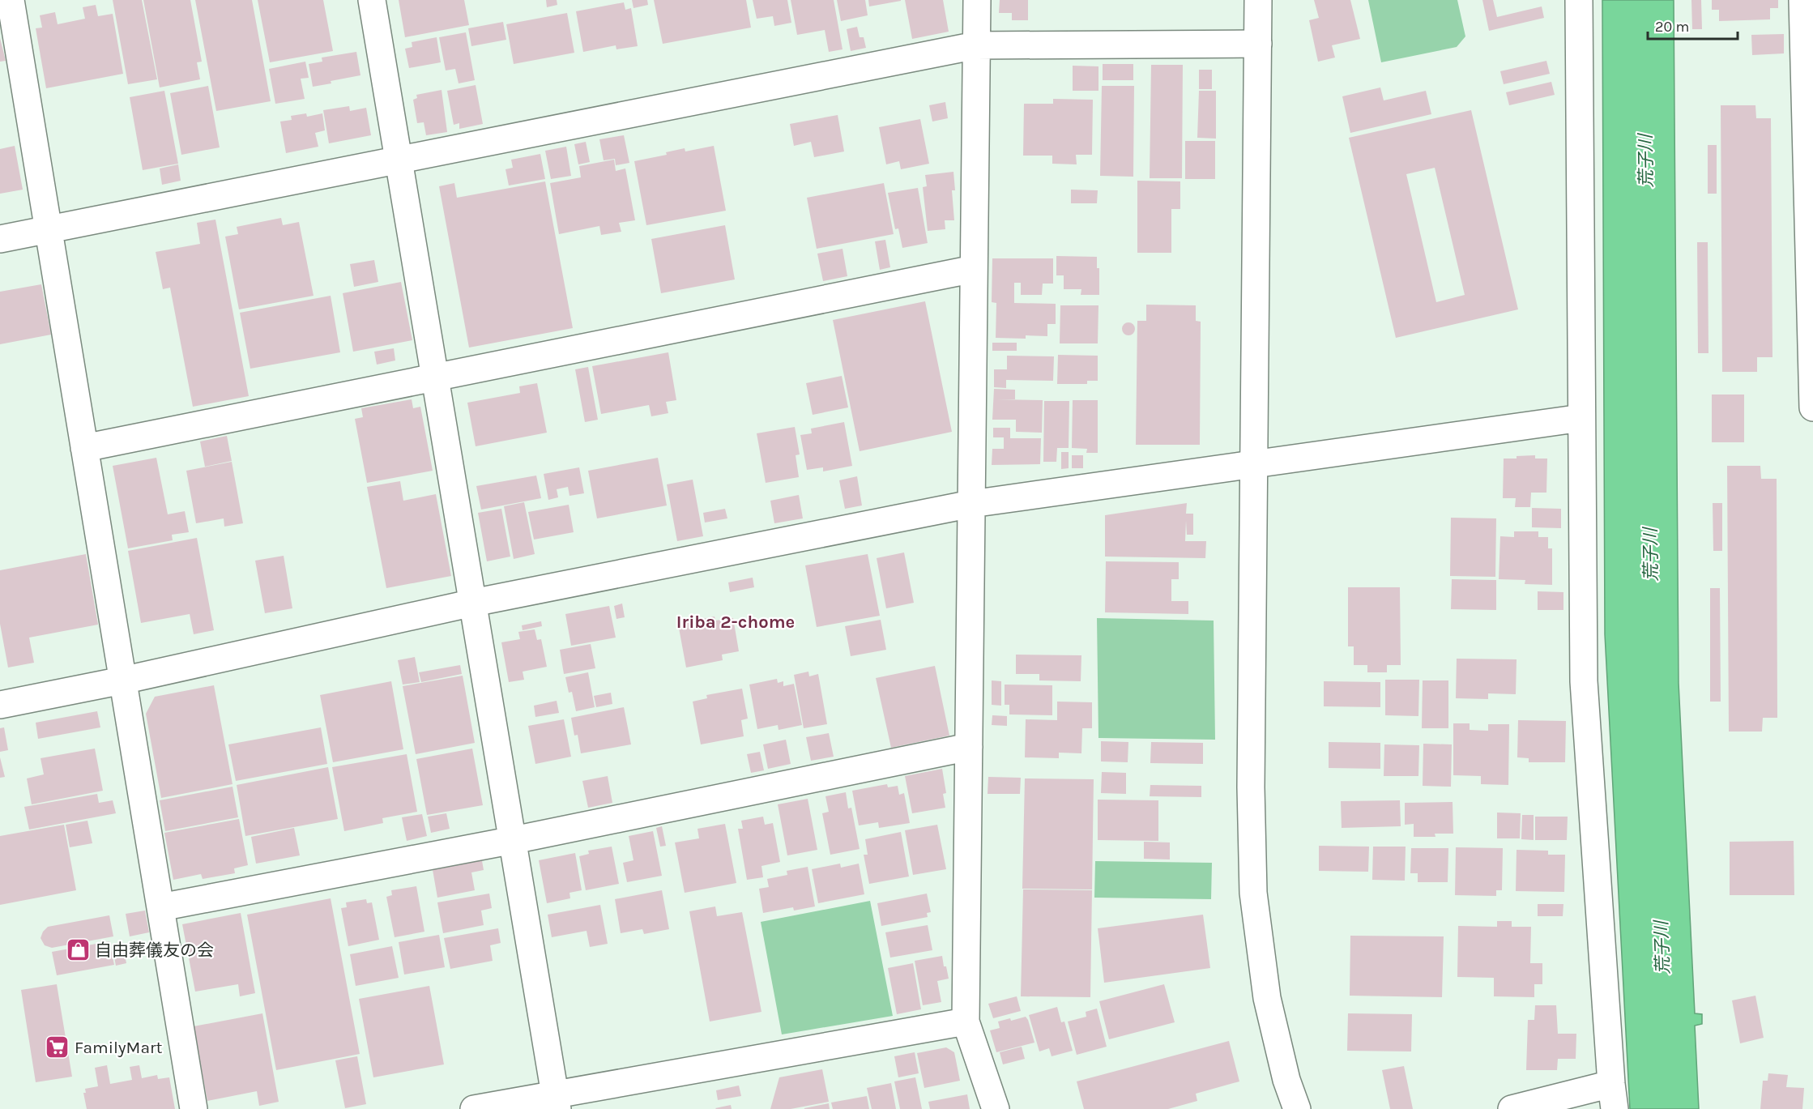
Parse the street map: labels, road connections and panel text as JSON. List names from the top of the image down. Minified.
{"districts":["Iriba 2-chome"],"water":["荒子川"],"places":{"shop":["自由葬儀友の会"],"supermarket":["FamilyMart"]},"scale_bar":"20 m"}
